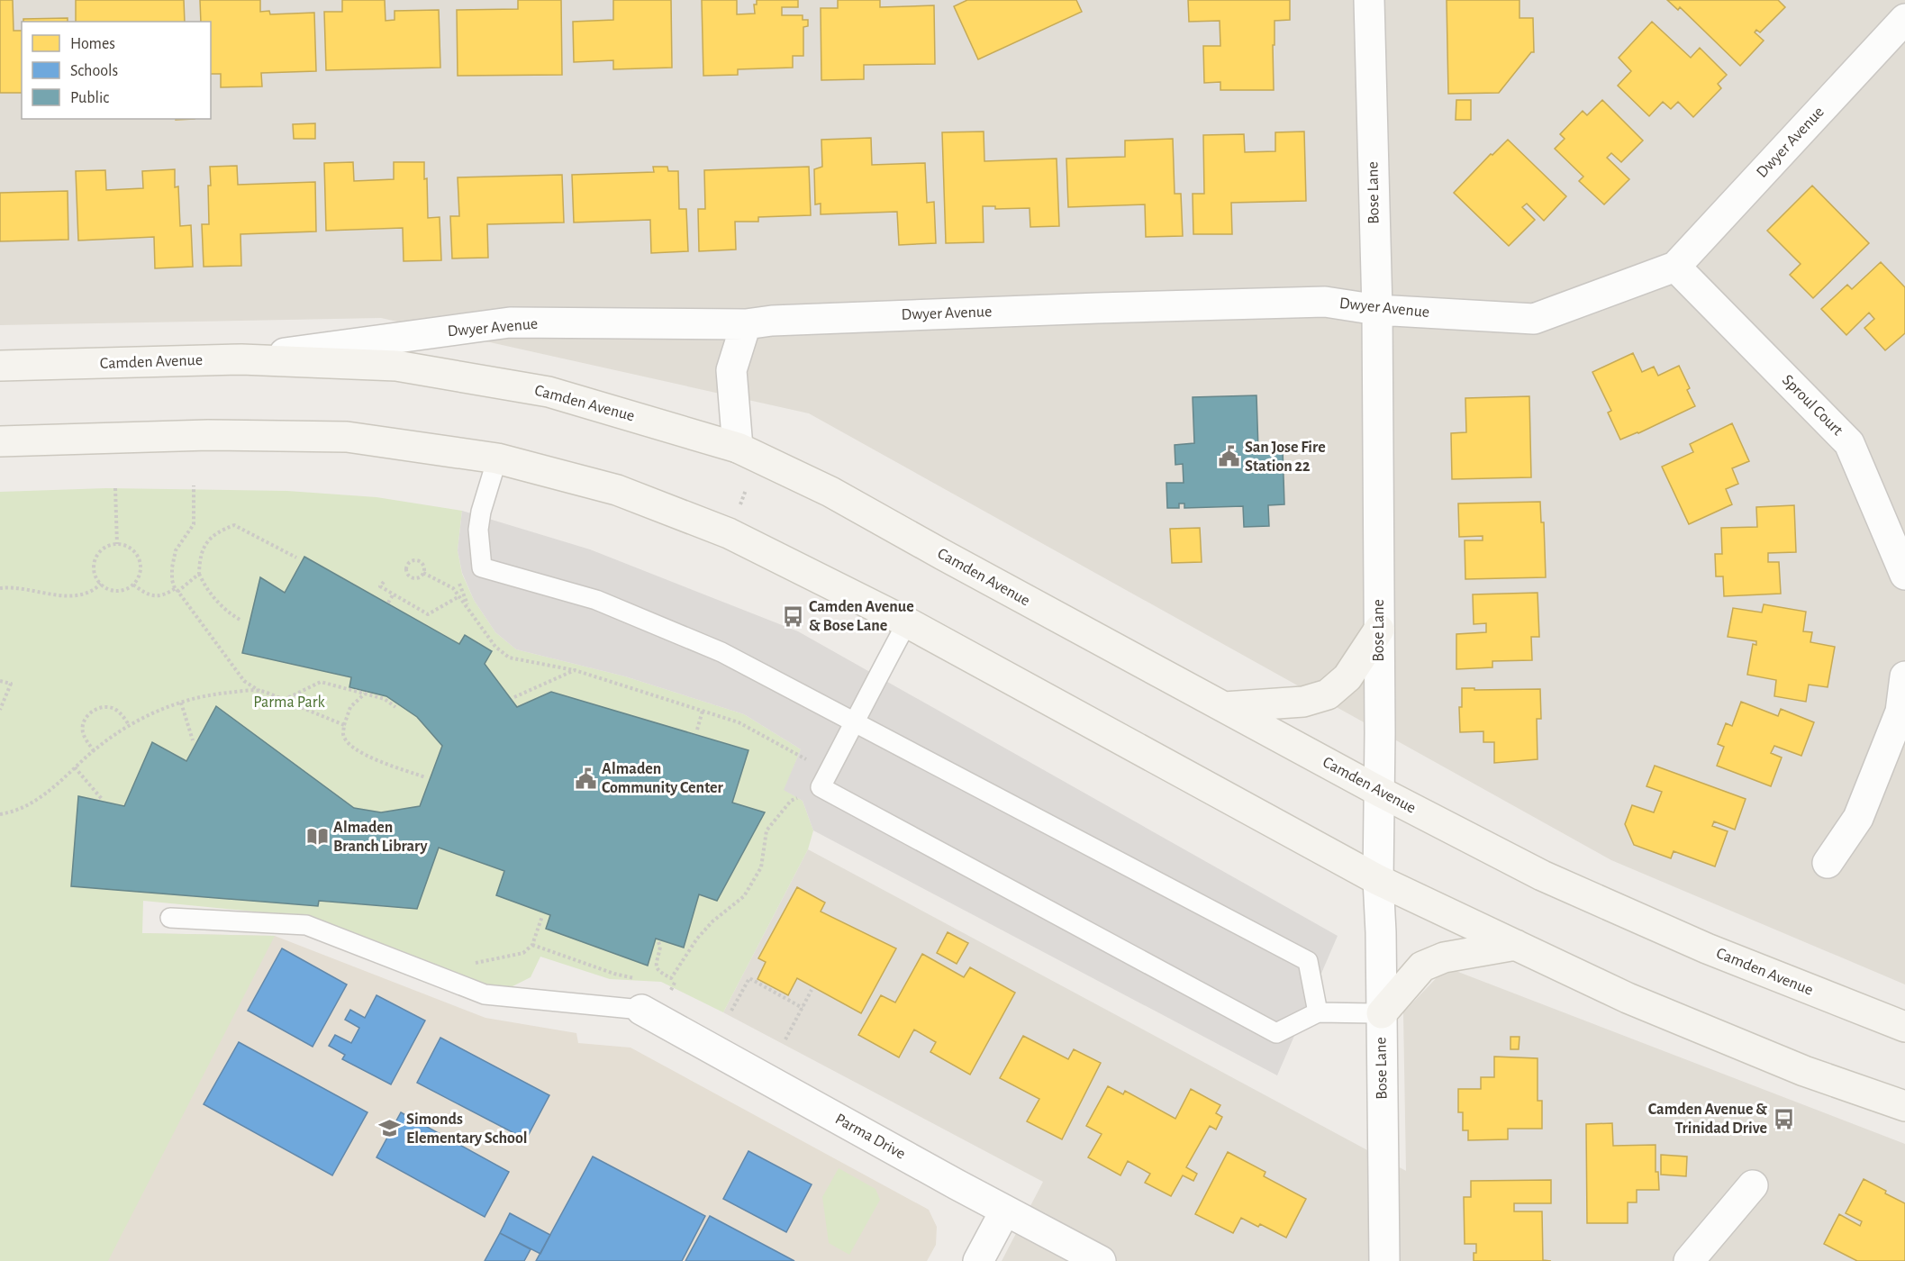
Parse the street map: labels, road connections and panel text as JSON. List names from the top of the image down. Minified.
{"streets":{"main road":["Camden Avenue"],"street":["Dwyer Avenue","Bose Lane","Sproul Court","Parma Drive"]},"crossings":[["Dwyer Avenue","Bose Lane"],["Dwyer Avenue","Camden Avenue"],["Dwyer Avenue","Sproul Court"],["Bose Lane","Camden Avenue"]],"parks":["Parma Park"],"places":{"public building":["San Jose Fire Station 22","Almaden Community Center"],"bus stop":["Camden Avenue & Bose Lane","Camden Avenue & Trinidad Drive"],"library":["Almaden Branch Library"],"school or university":["Simonds Elementary School"]},"legend":["Homes","Schools","Public"]}
